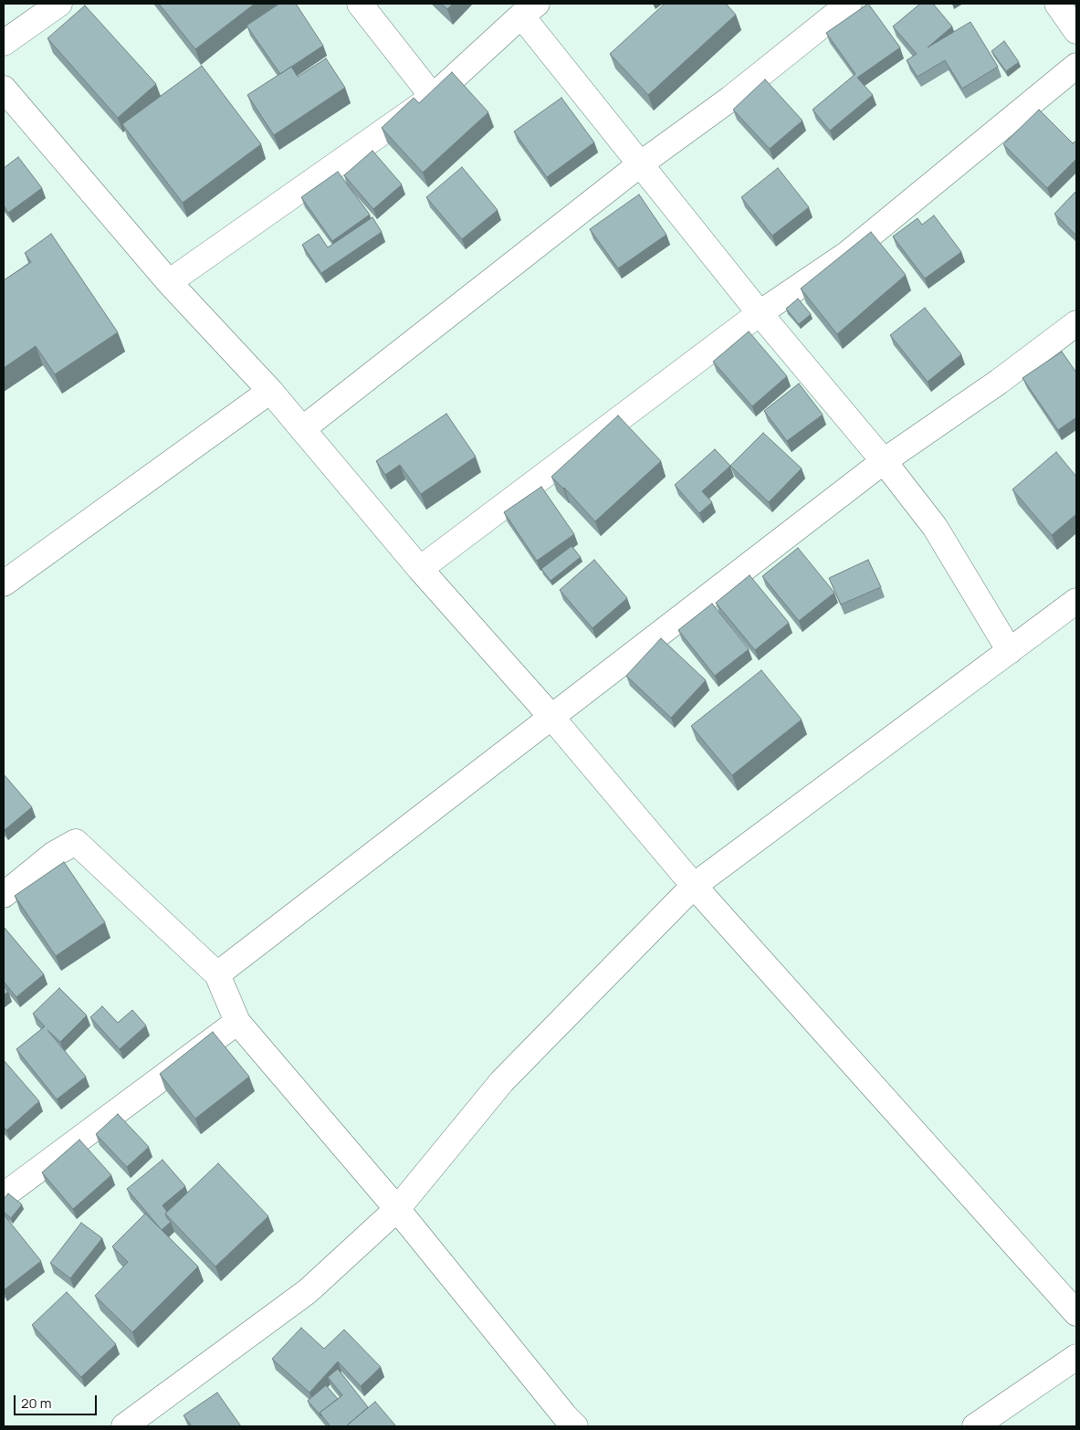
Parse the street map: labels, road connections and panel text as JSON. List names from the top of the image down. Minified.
{"scale_bar":"20 m"}
